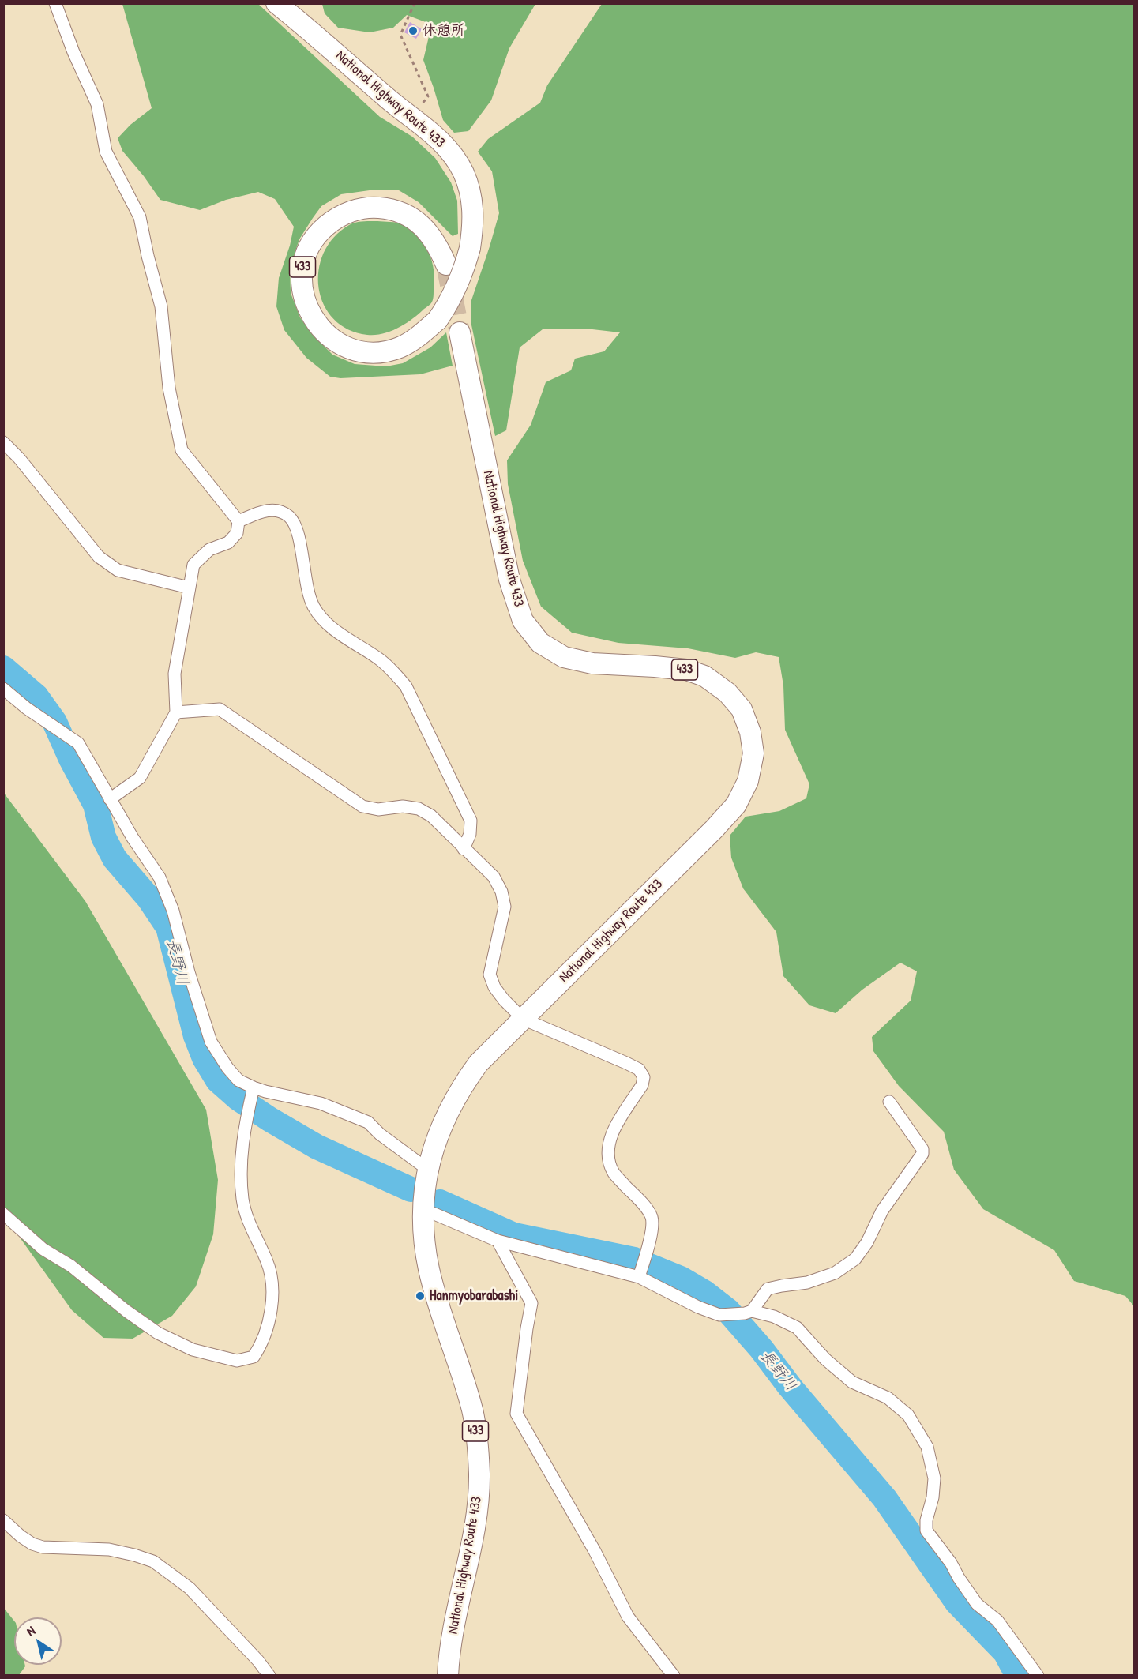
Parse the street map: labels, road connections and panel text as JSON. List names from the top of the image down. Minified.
{"streets":{"highway":["National Highway Route 433","433"]},"water":["長野川"],"places":["休憩所","Hanmyobarabashi"],"north":"top left"}
